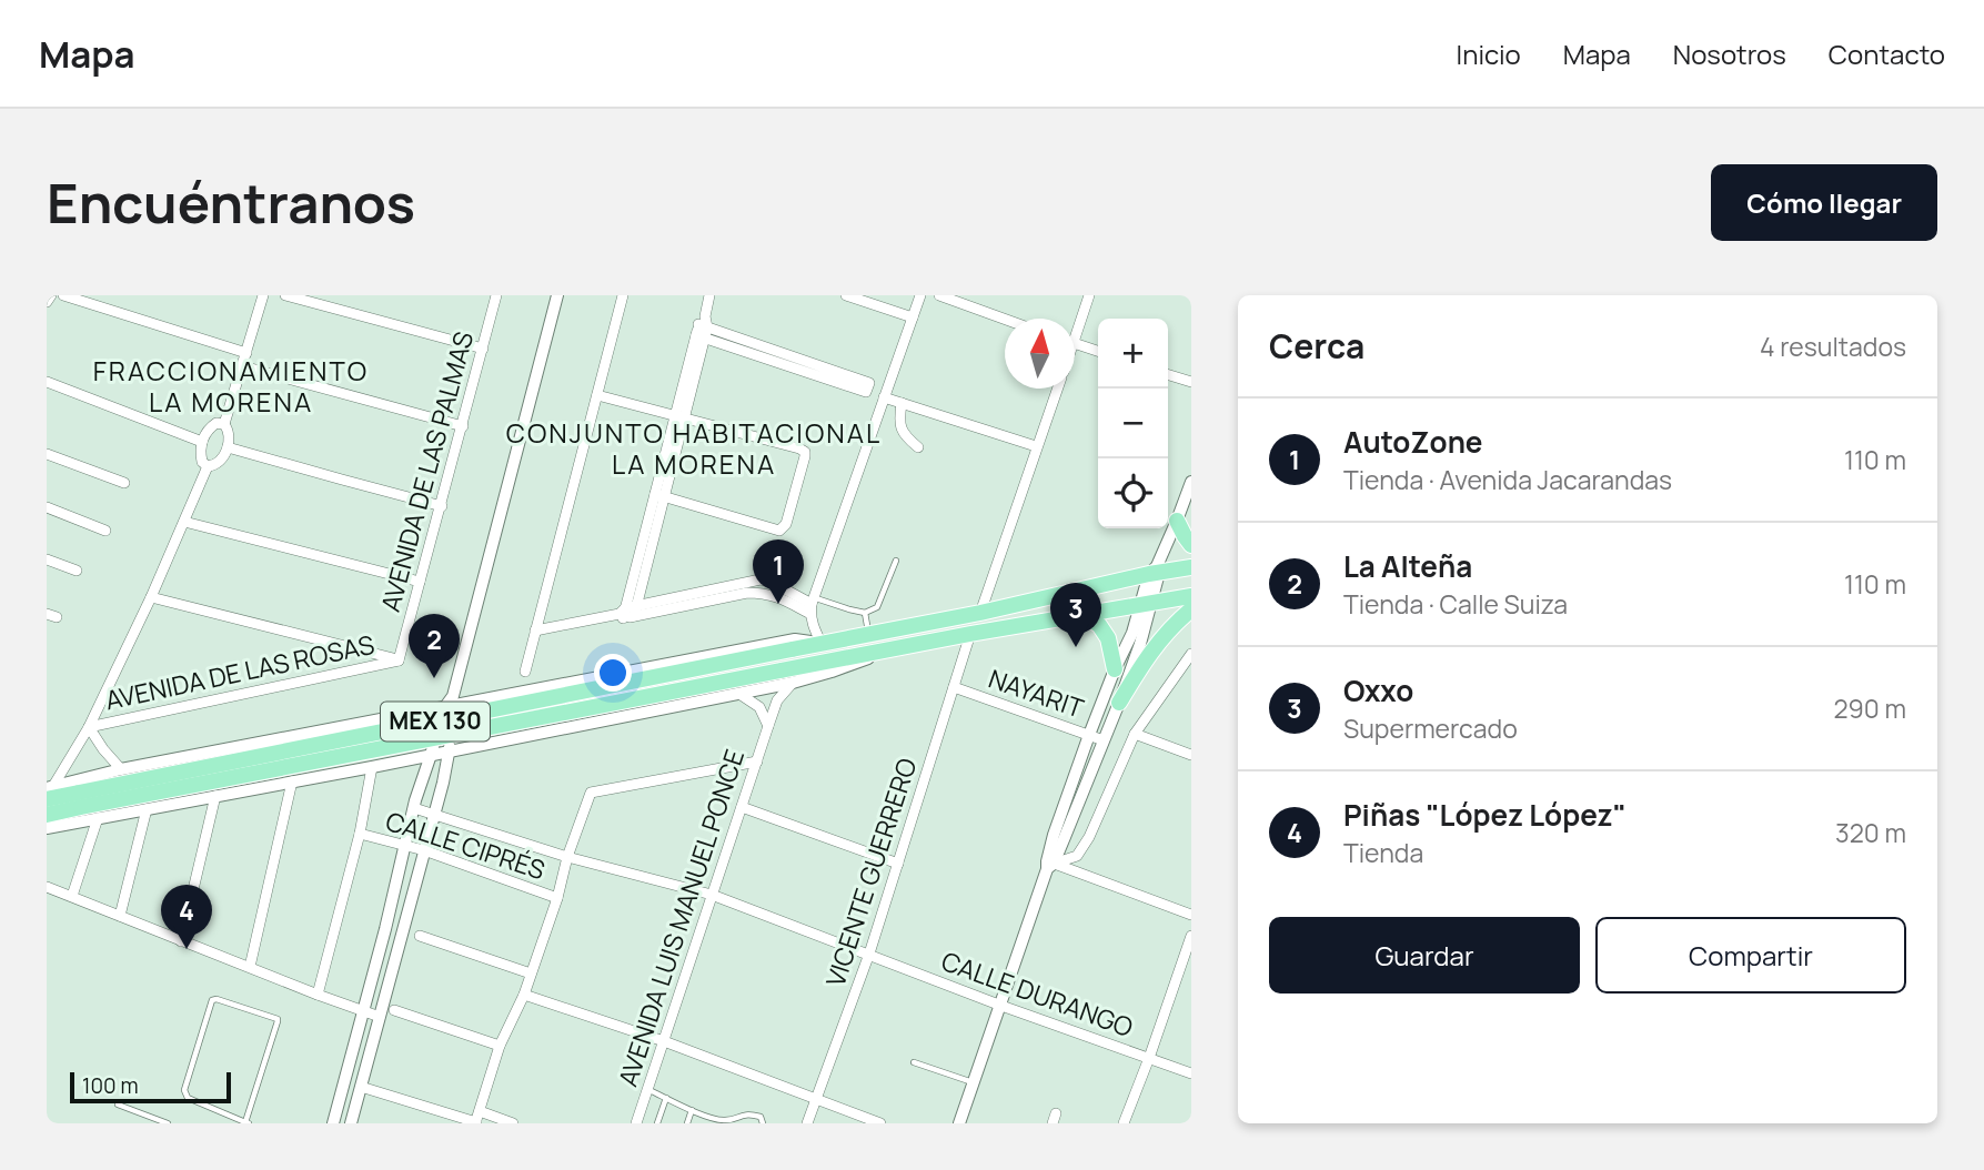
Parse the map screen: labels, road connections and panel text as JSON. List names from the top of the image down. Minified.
{"streets":{"main road":["MEX 130"],"street":["AVENIDA DE LAS PALMAS","AVENIDA DE LAS ROSAS","NAYARIT","CALLE CIPRÉS","VICENTE GUERRERO","AVENIDA LUIS MANUEL PONCE","CALLE DURANGO"]},"crossings":[["AVENIDA DE LAS PALMAS","AVENIDA DE LAS ROSAS"],["NAYARIT","VICENTE GUERRERO"],["MEX 130","VICENTE GUERRERO"],["VICENTE GUERRERO","CALLE DURANGO"],["AVENIDA LUIS MANUEL PONCE","CALLE DURANGO"]],"districts":["FRACCIONAMIENTO LA MORENA","CONJUNTO HABITACIONAL LA MORENA"],"scale_bar":"100 m","north":"top","page":{"header":"Mapa","nav":["Inicio","Mapa","Nosotros","Contacto"],"buttons":["Cómo llegar",["Guardar","Compartir"]],"title":"Encuéntranos","heading":["Cerca","4 resultados"],"map_buttons":["+","−"],"list":[{"mark":"1","name":"AutoZone","note":"Tienda · Avenida Jacarandas","value":"110 m"},{"mark":"2","name":"La Alteña","note":"Tienda · Calle Suiza","value":"110 m"},{"mark":"3","name":"Oxxo","note":"Supermercado","value":"290 m"},{"mark":"4","name":"Piñas \"López López\"","note":"Tienda","value":"320 m"}],"pins":["1","3","2","4"],"scale":"100 m"}}
